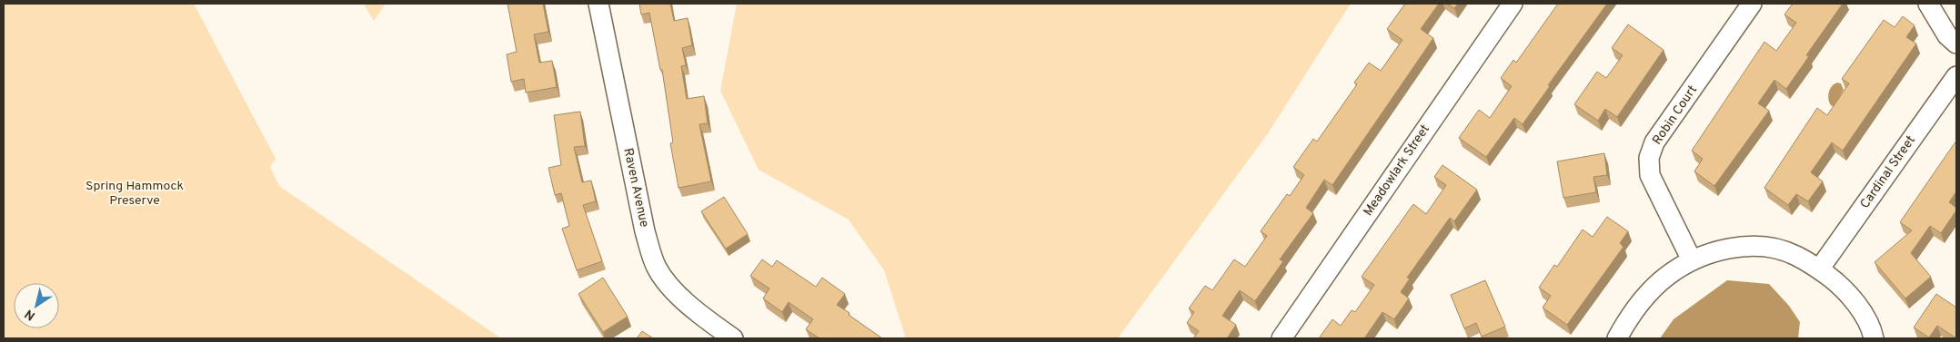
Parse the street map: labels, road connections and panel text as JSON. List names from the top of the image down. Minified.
{"streets":{"street":["Robin Court","Meadowlark Street","Cardinal Street","Raven Avenue"]},"parks":["Spring Hammock Preserve"],"north":"bottom left"}
